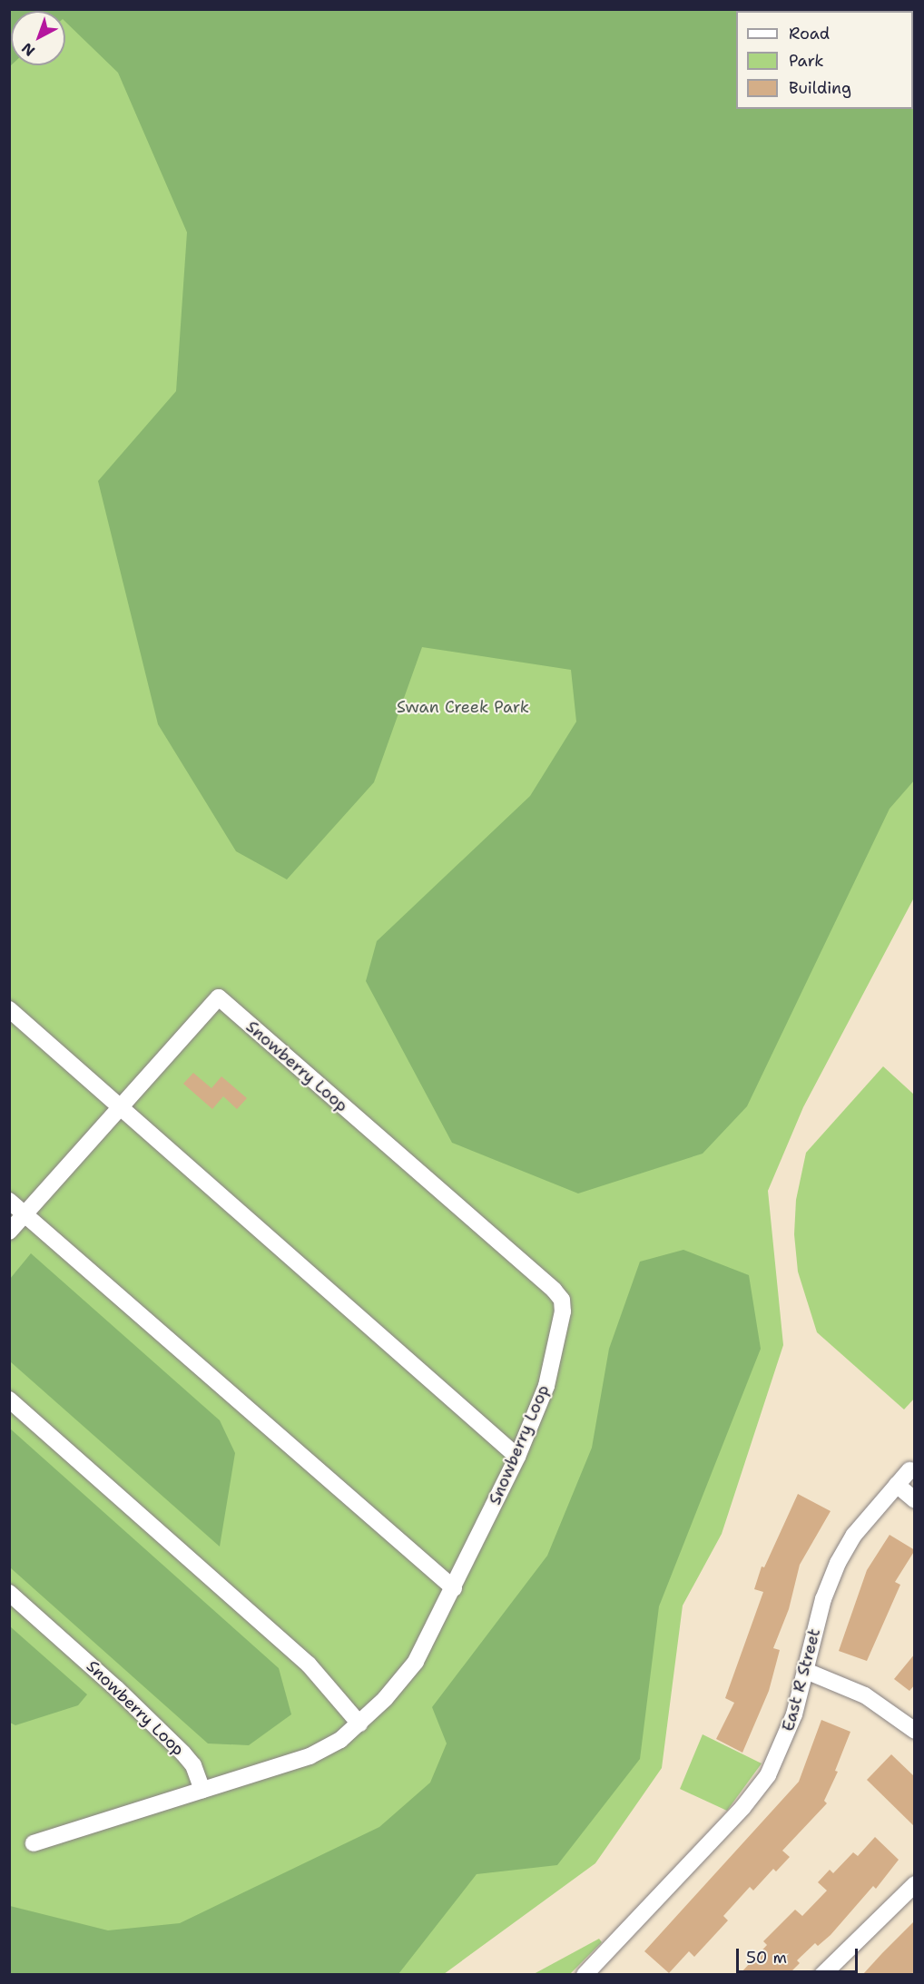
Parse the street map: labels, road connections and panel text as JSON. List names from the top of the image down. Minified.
{"streets":{"street":["Snowberry Loop","East R Street"]},"parks":["Swan Creek Park"],"legend":["Road","Park","Building"],"scale_bar":"50 m","north":"bottom left"}
